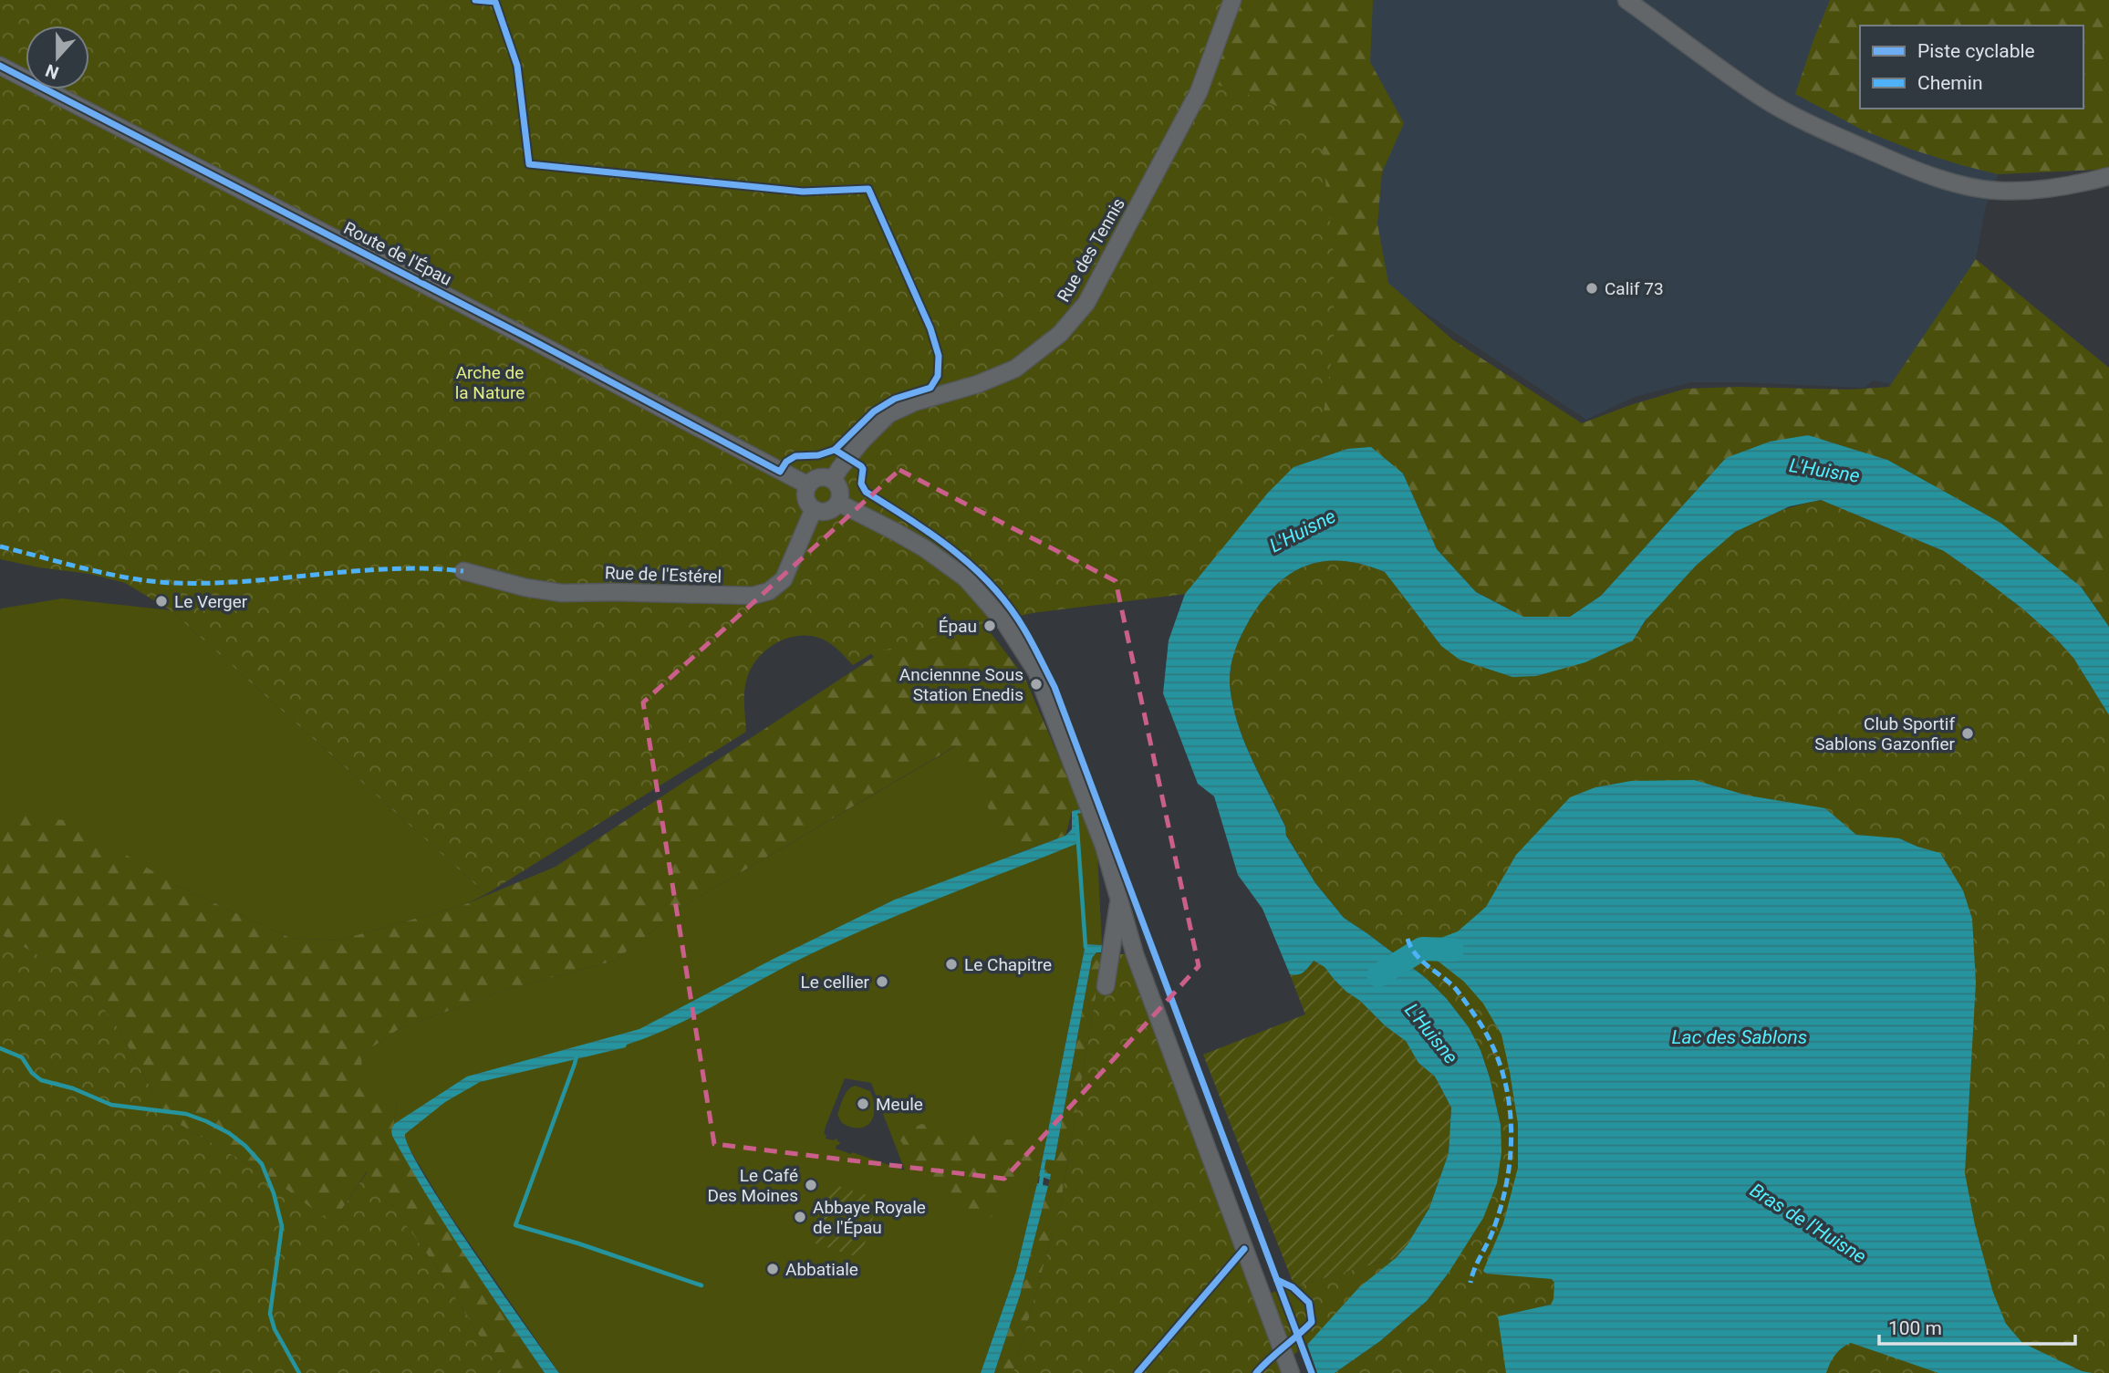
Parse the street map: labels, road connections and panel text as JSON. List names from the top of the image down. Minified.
{"streets":{"street":["Rue des Tennis","Route de l'Épau","Rue de l'Estérel"]},"crossings":[["Rue des Tennis","Route de l'Épau"],["Rue des Tennis","Rue de l'Estérel"],["Route de l'Épau","Rue de l'Estérel"]],"water":["L'Huisne","Lac des Sablons","Bras de l'Huisne"],"parks":["Arche de la Nature"],"places":["Calif 73","Le Verger","Épau","Anciennne Sous Station Enedis","Club Sportif Sablons Gazonfier","Le Chapitre","Le cellier","Meule","Le Café Des Moines","Abbaye Royale de l'Épau","Abbatiale"],"legend":["Piste cyclable","Chemin"],"scale_bar":"100 m","north":"bottom"}
